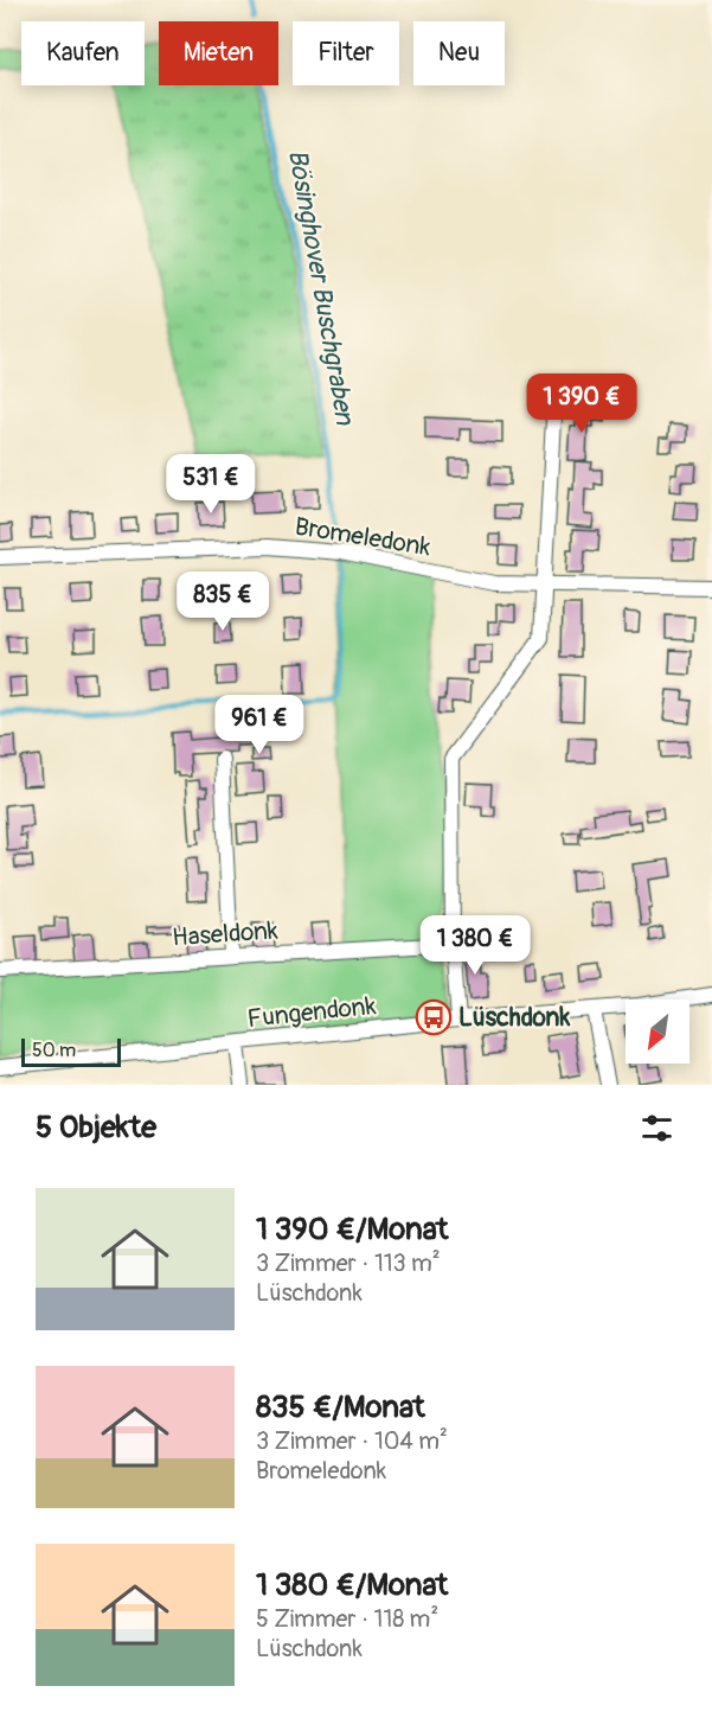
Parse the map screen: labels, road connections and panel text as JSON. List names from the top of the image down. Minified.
{"streets":{"street":["Bromeledonk","Haseldonk","Fungendonk"]},"water":["Bösinghover Buschgraben"],"places":{"bus stop":["Lüschdonk"]},"scale_bar":"50 m","north":"bottom left","page":{"chip":["Kaufen","Mieten","Filter","Neu"],"price":["1 390 €","531 €","835 €","961 €","1 380 €"],"scale":"50 m","heading":"5 Objekte","list":[{"name":"1 390 €/Monat","note":"3 Zimmer · 113 m² · Lüschdonk"},{"name":"835 €/Monat","note":"3 Zimmer · 104 m² · Bromeledonk"},{"name":"1 380 €/Monat","note":"5 Zimmer · 118 m² · Lüschdonk"}]}}
